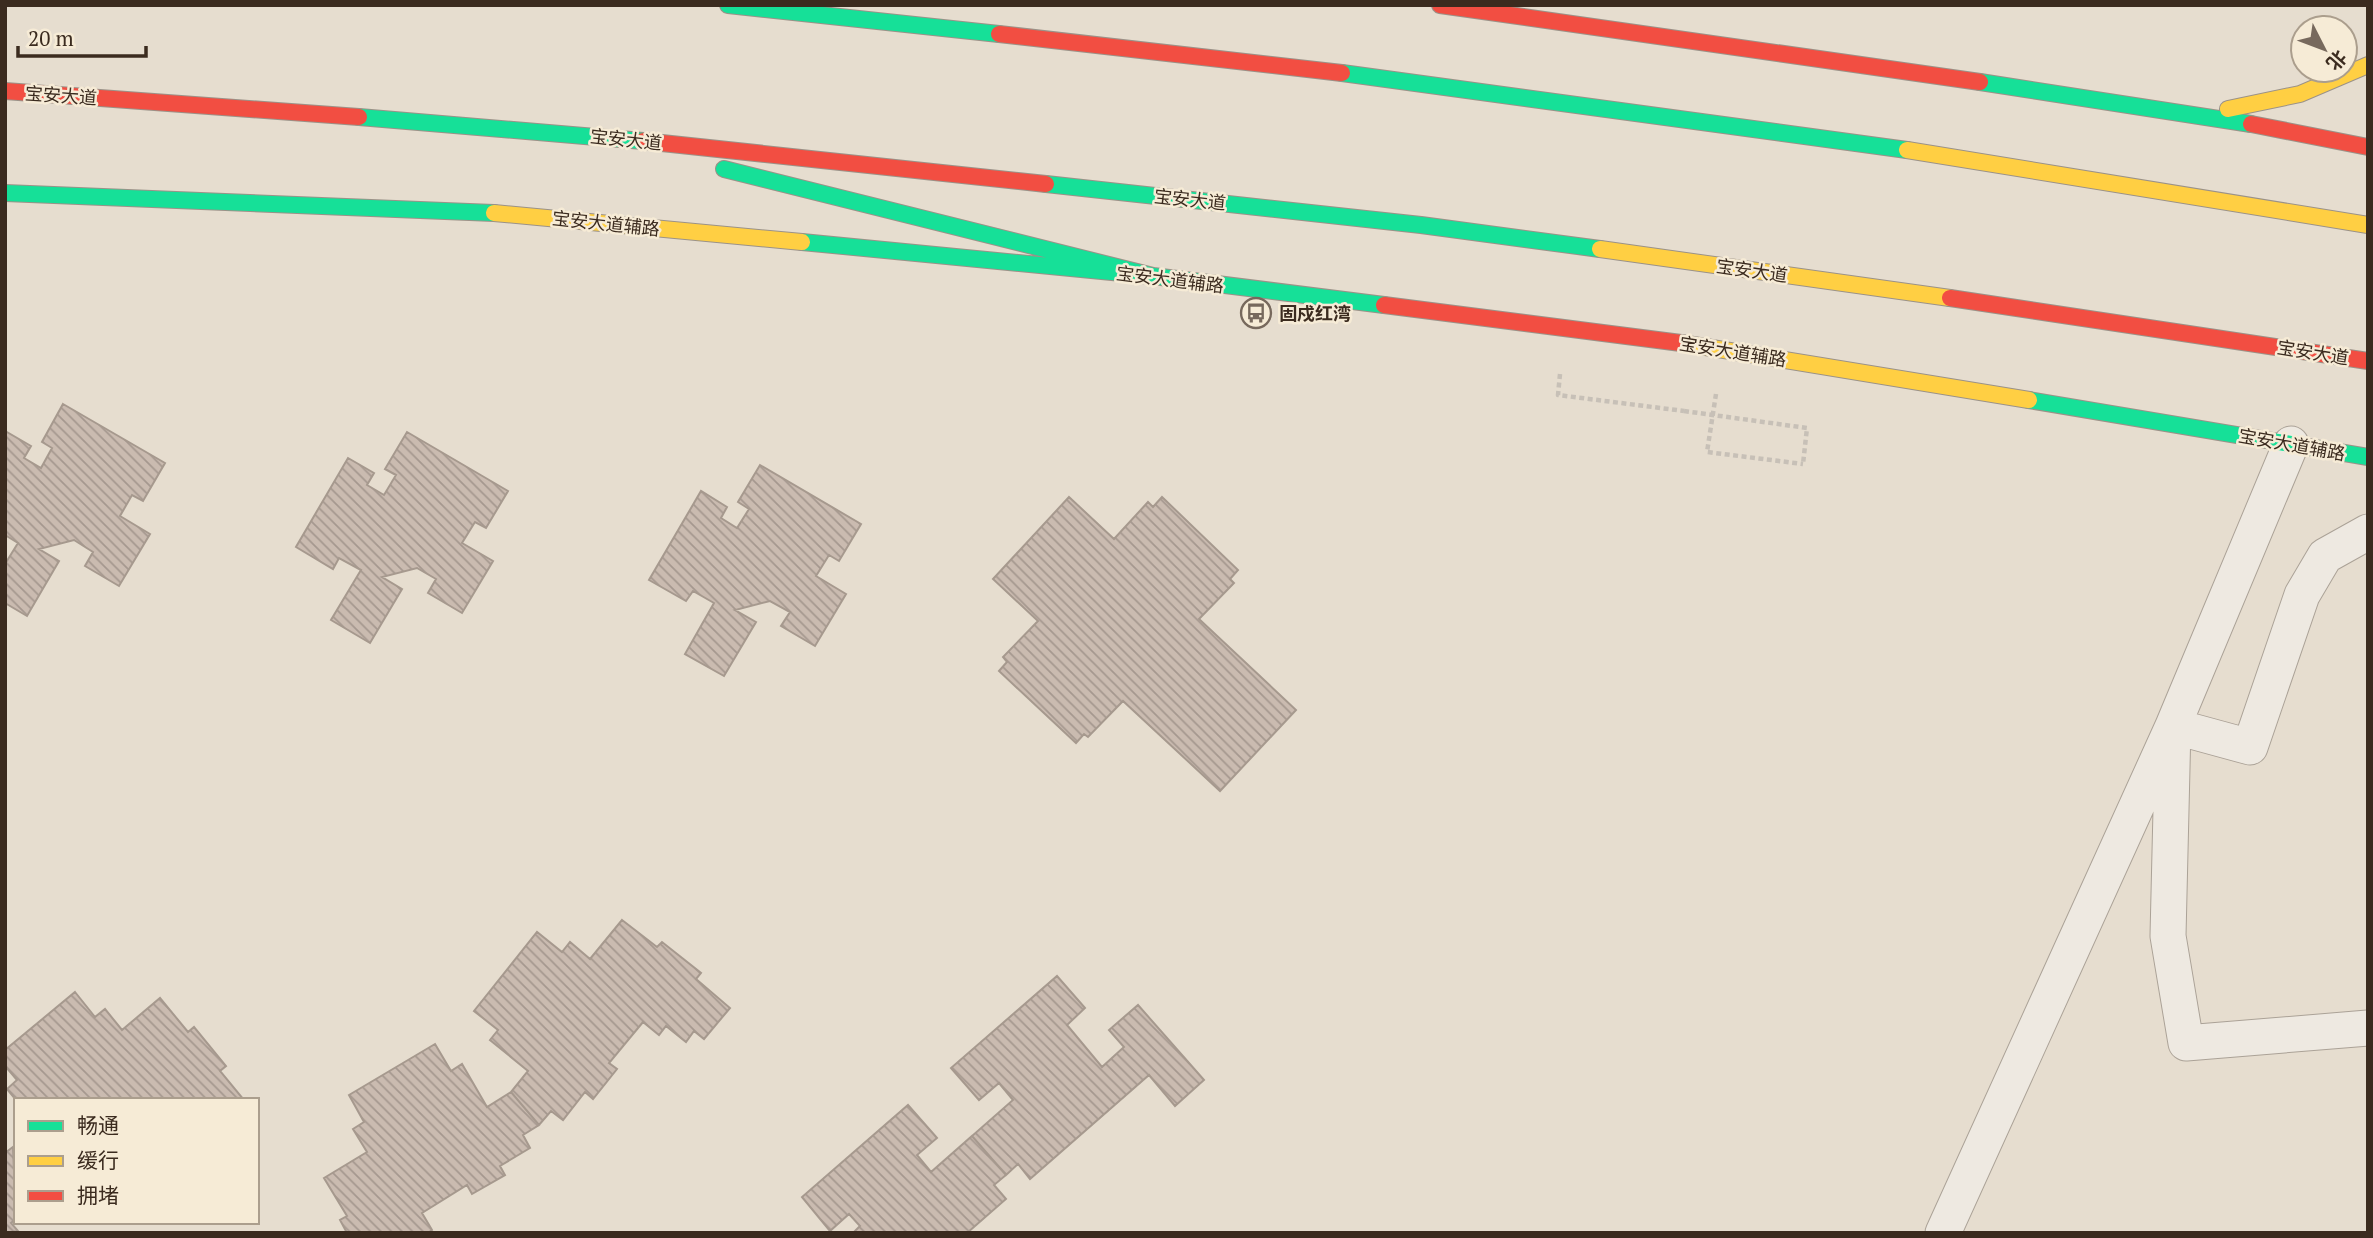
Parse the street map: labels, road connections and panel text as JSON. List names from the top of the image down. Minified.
{"streets":{"main road":["宝安大道","宝安大道辅路"]},"places":{"bus stop":["固戍红湾"]},"legend":["畅通","缓行","拥堵"],"scale_bar":"20 m","north":"bottom right"}
